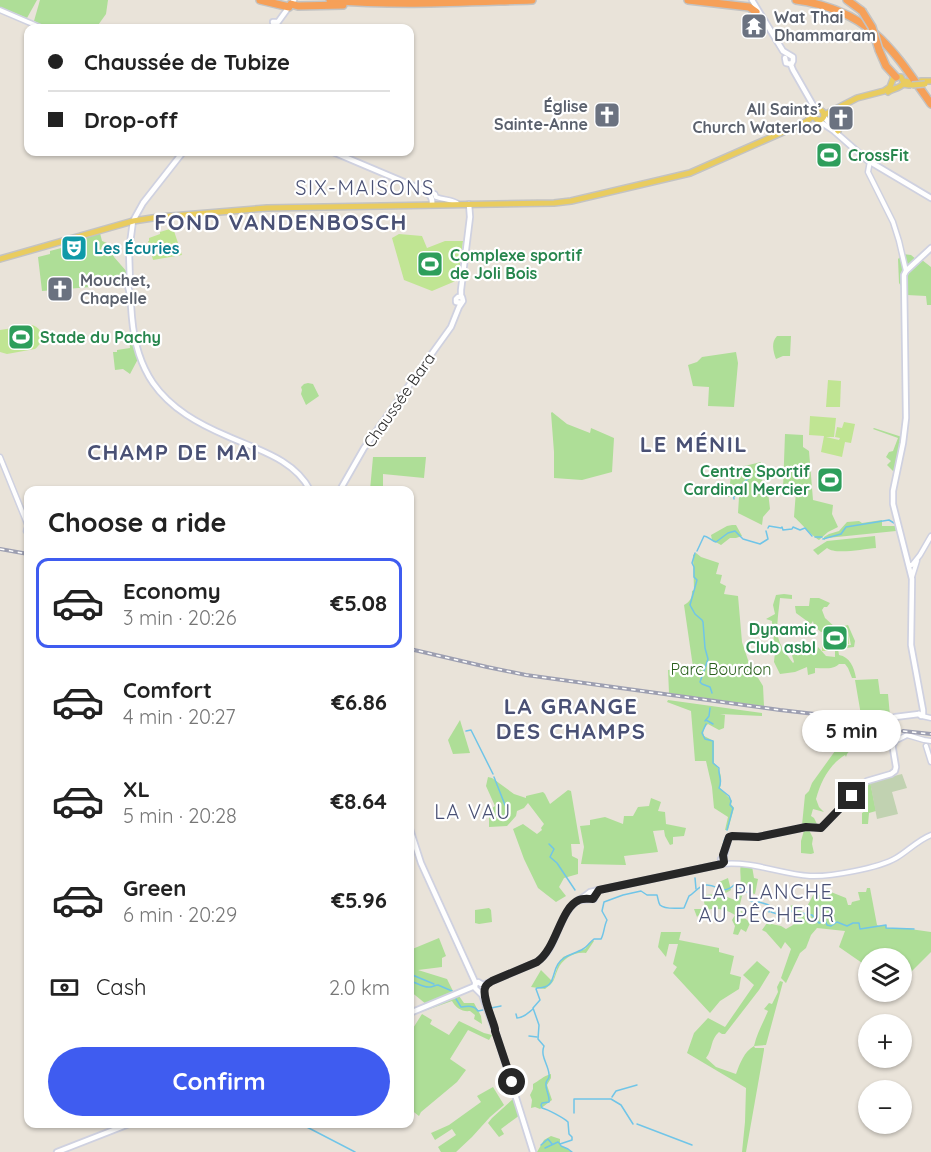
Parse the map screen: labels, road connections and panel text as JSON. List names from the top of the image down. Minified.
{"streets":{"main road":["Chaussée Bara"]},"districts":["SIX-MAISONS","FOND VANDENBOSCH","LE MÉNIL","CHAMP DE MAI","LA GRANGE DES CHAMPS","LA VAU","LA PLANCHE AU PÊCHEUR"],"parks":["Parc Bourdon"],"places":{"temple":["Wat Thai Dhammaram"],"church":["Église Sainte-Anne","All Saints’ Church Waterloo","Mouchet, Chapelle"],"sports":["CrossFit","Complexe sportif de Joli Bois","Stade du Pachy","Centre Sportif Cardinal Mercier","Dynamic Club asbl"],"theatre":["Les Écuries"]},"page":{"banner":["Chaussée de Tubize","Drop-off"],"heading":"Choose a ride","list":[{"name":"Economy","note":"3 min · 20:26","value":"€5.08"},{"name":"Comfort","note":"4 min · 20:27","value":"€6.86"},{"name":"XL","note":"5 min · 20:28","value":"€8.64"},{"name":"Green","note":"6 min · 20:29","value":"€5.96"}],"bubble":"5 min","map_buttons":["+","−"],"pay":["Cash","2.0 km"],"buttons":"Confirm"}}
